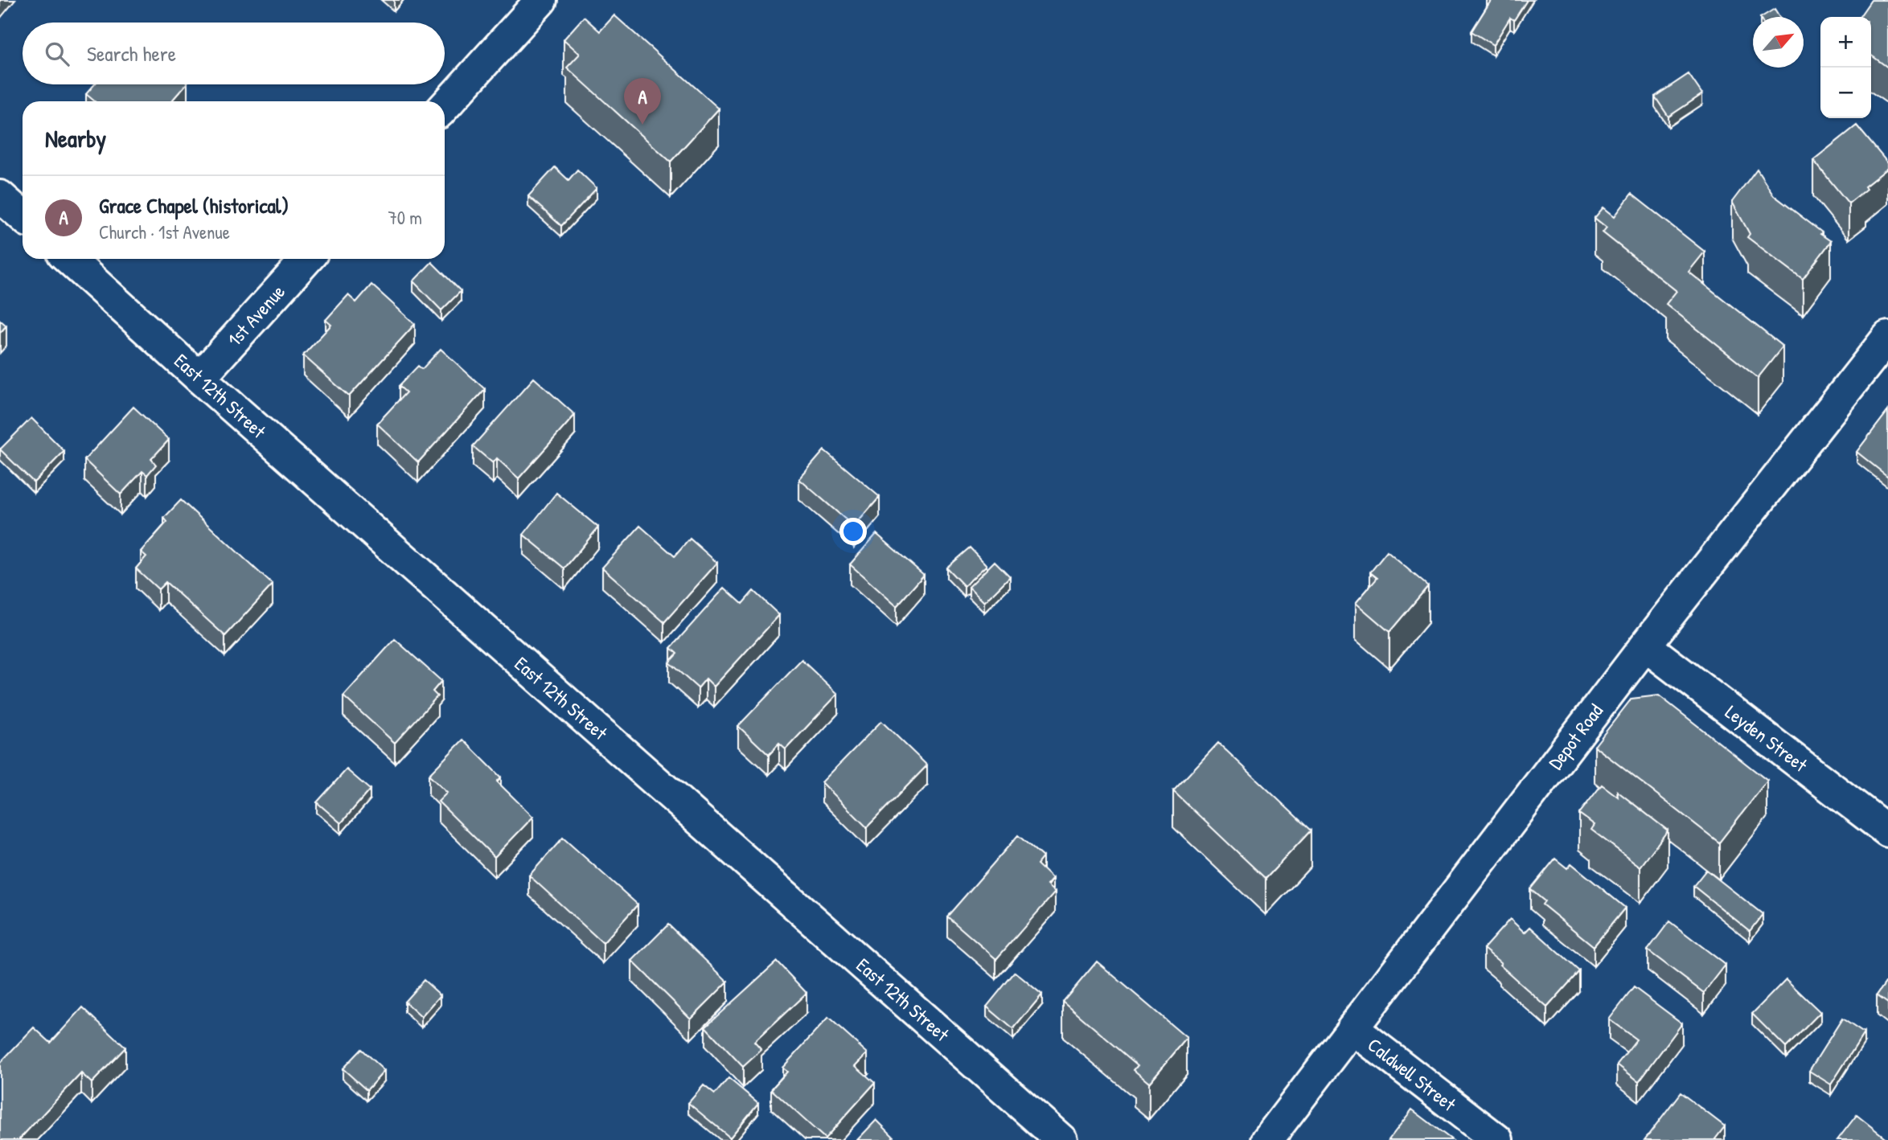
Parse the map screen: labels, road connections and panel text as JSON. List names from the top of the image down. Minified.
{"streets":{"street":["1st Avenue","East 12th Street","Depot Road","Leyden Street","Caldwell Street"]},"crossings":[["1st Avenue","East 12th Street"],["Depot Road","Leyden Street"],["Depot Road","Caldwell Street"]],"north":"top right","page":{"map_buttons":["+","−"],"search":"Search here","pins":"A","heading":"Nearby","list":[{"mark":"A","name":"Grace Chapel (historical)","note":"Church · 1st Avenue","value":"70 m"}]}}
